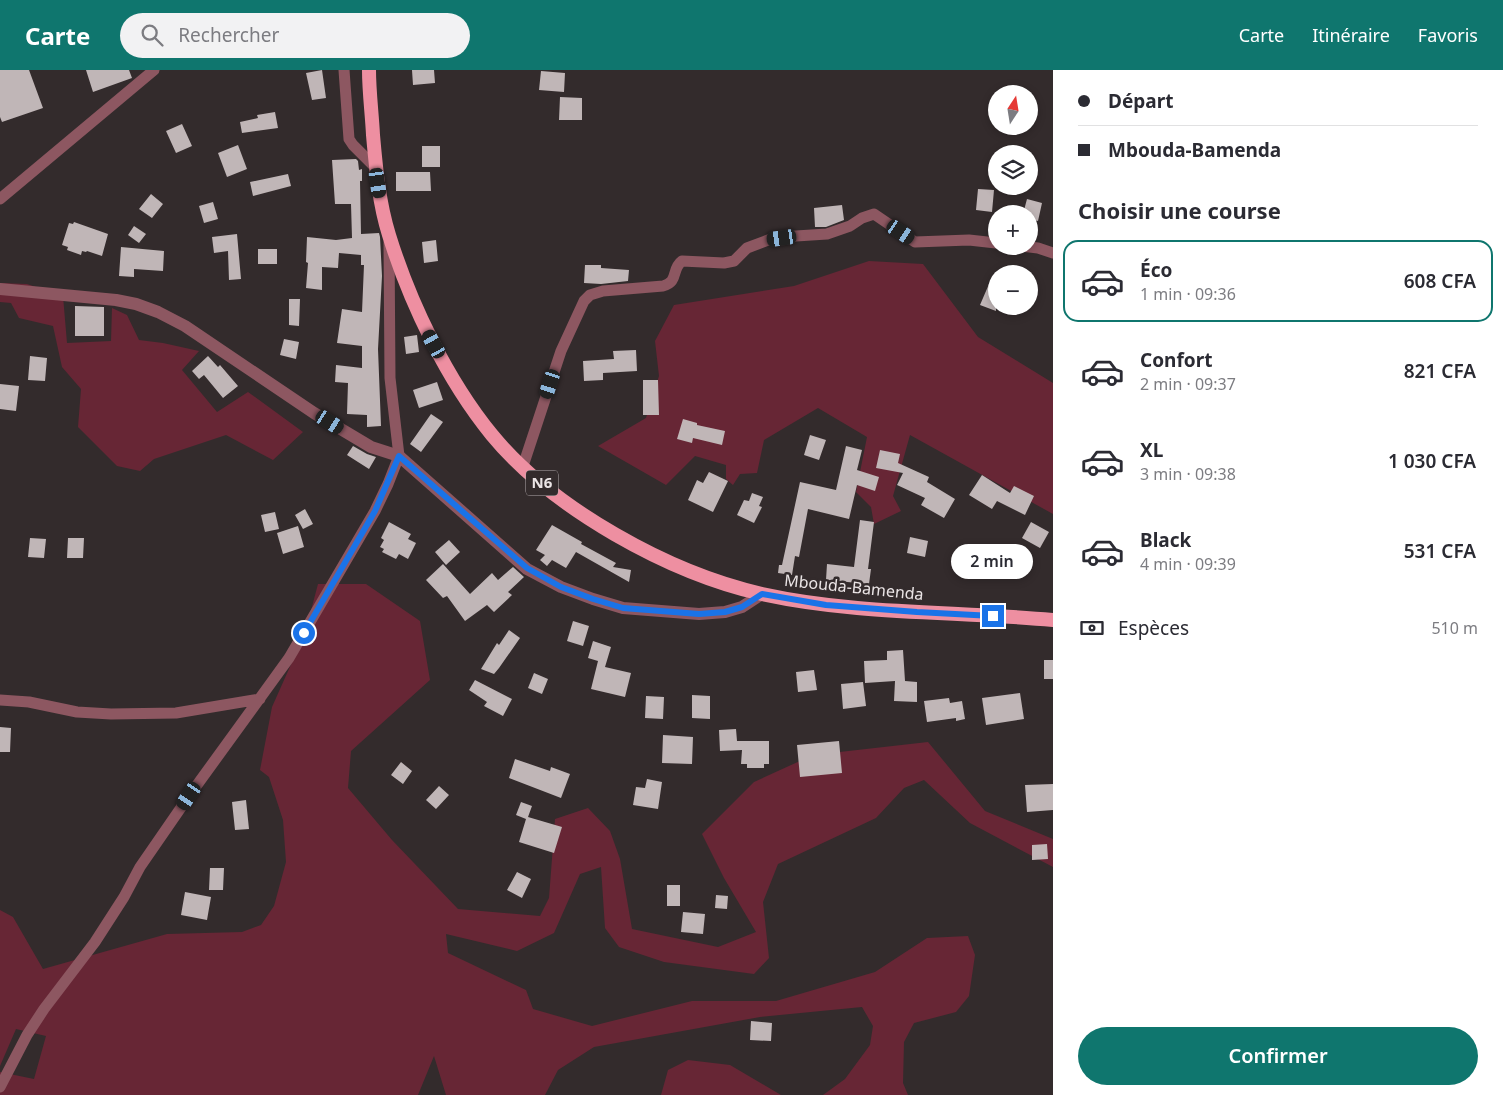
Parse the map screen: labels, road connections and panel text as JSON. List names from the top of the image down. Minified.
{"streets":{"highway":["N6","Mbouda-Bamenda"]},"north":"top","page":{"header":"Carte","search":"Rechercher","nav":["Carte","Itinéraire","Favoris"],"banner":["Départ","Mbouda-Bamenda"],"map_buttons":["+","−"],"heading":"Choisir une course","list":[{"name":"Éco","note":"1 min · 09:36","value":"608 CFA"},{"name":"Confort","note":"2 min · 09:37","value":"821 CFA"},{"name":"XL","note":"3 min · 09:38","value":"1 030 CFA"},{"name":"Black","note":"4 min · 09:39","value":"531 CFA"}],"bubble":"2 min","pay":["Espèces","510 m"],"buttons":"Confirmer"}}
